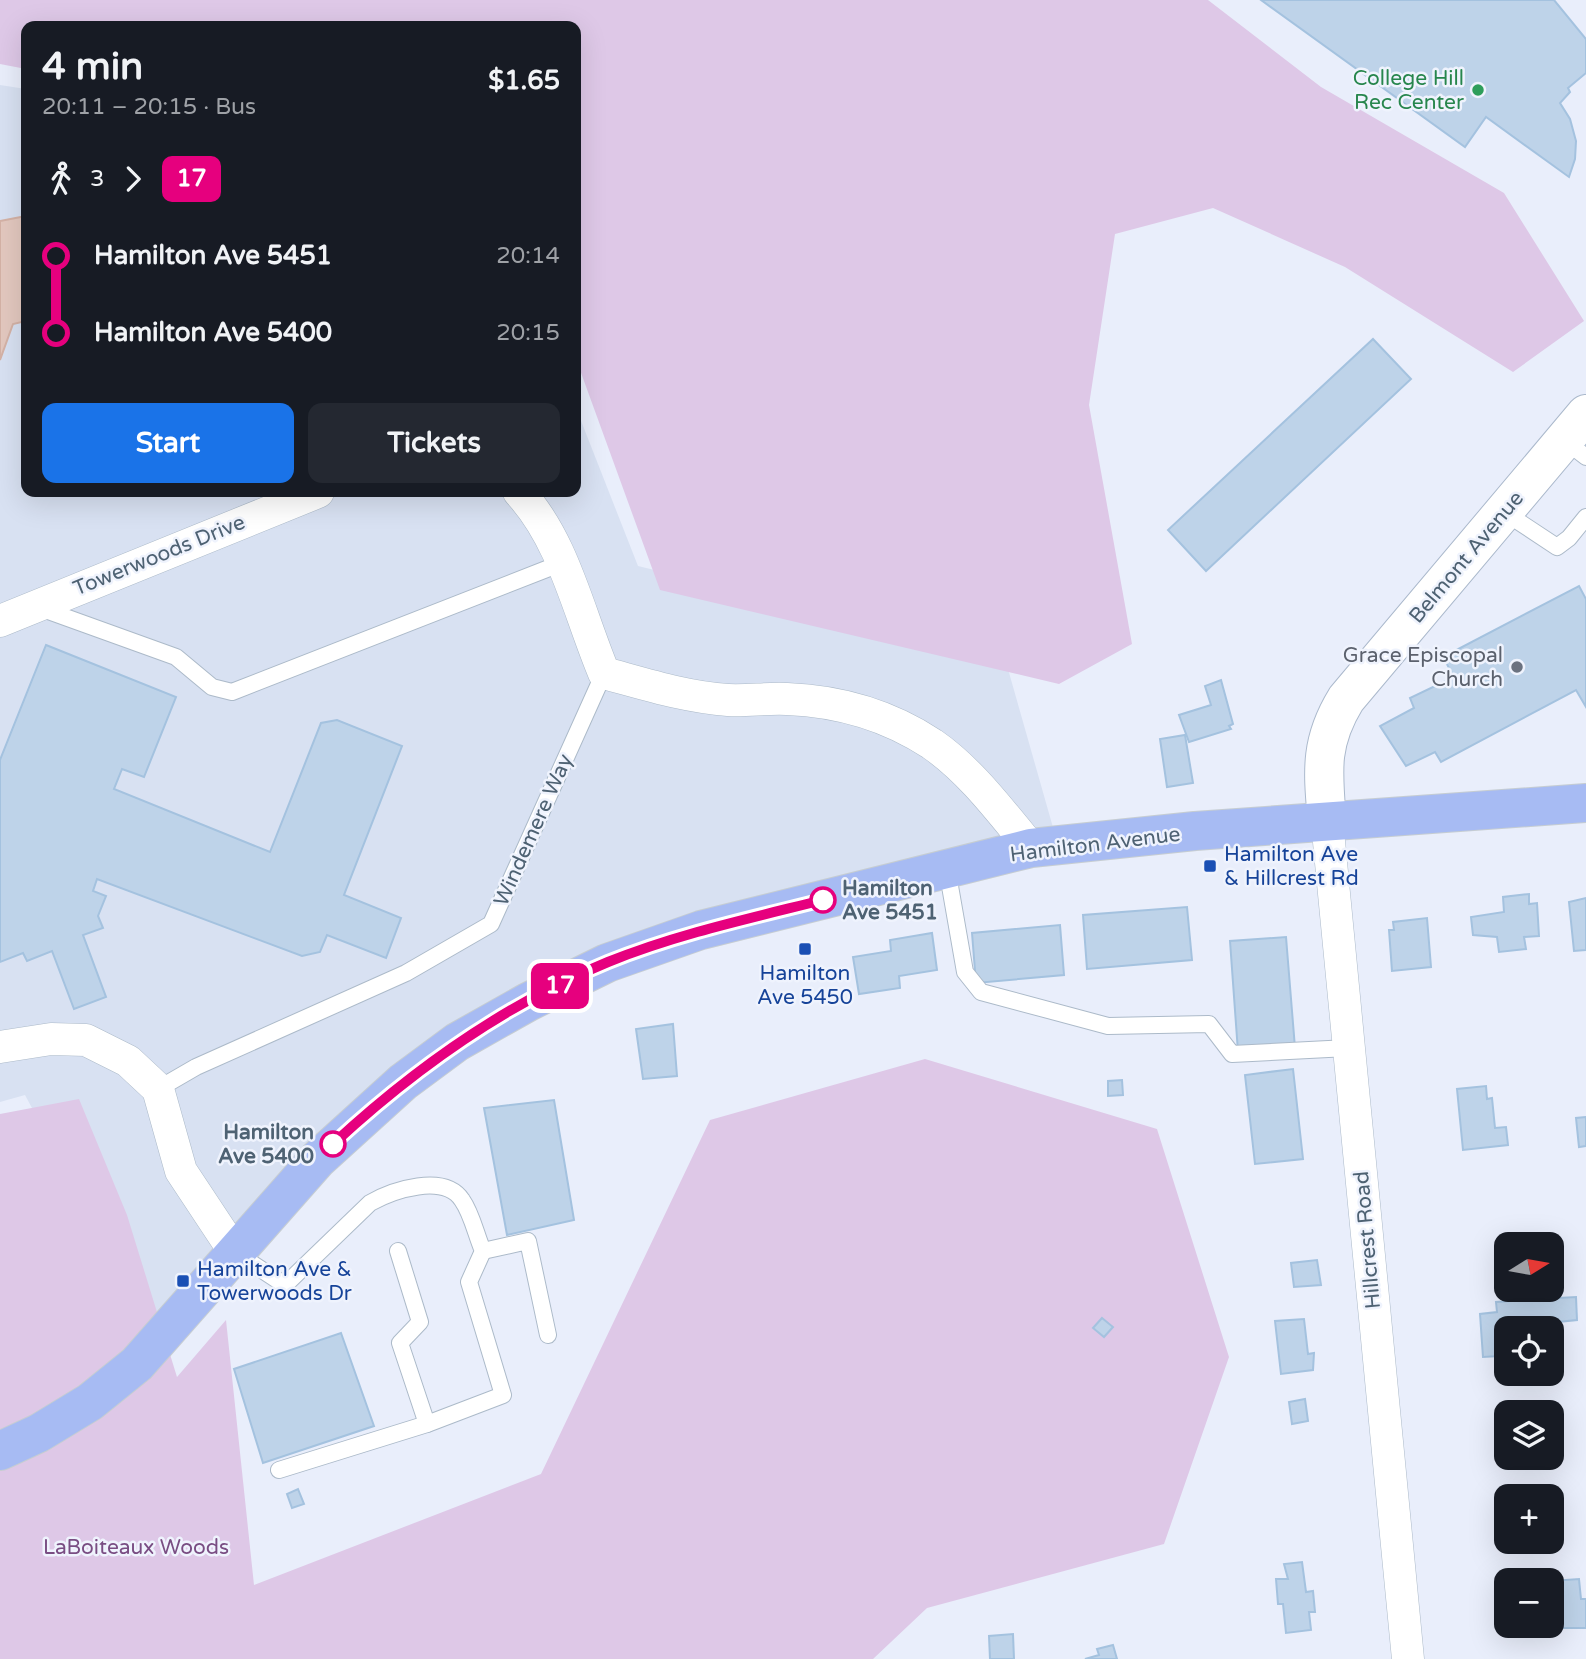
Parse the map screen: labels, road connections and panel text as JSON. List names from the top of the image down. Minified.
{"streets":{"main road":["Hamilton Avenue"],"street":["Towerwoods Drive","Belmont Avenue","Hillcrest Road"],"lane":["Windemere Way"]},"crossings":[["Belmont Avenue","Hamilton Avenue"],["Belmont Avenue","Hillcrest Road"],["Hamilton Avenue","Hillcrest Road"]],"parks":["LaBoiteaux Woods"],"places":{"other":["College Hill Rec Center","Grace Episcopal Church","Hamilton Ave 5451","Hamilton Ave 5400"],"transit":["Hamilton Ave & Hillcrest Rd","Hamilton Ave 5450","Hamilton Ave & Towerwoods Dr"]},"lines":["bus line 17"],"north":"right","page":{"on_map":"17","heading":["4 min","20:11 – 20:15 · Bus","$1.65"],"legs":["3","17"],"list":[{"name":"Hamilton Ave 5451","value":"20:14"},{"name":"Hamilton Ave 5400","value":"20:15"}],"buttons":["Start","Tickets"],"map_buttons":["+","−"]}}
